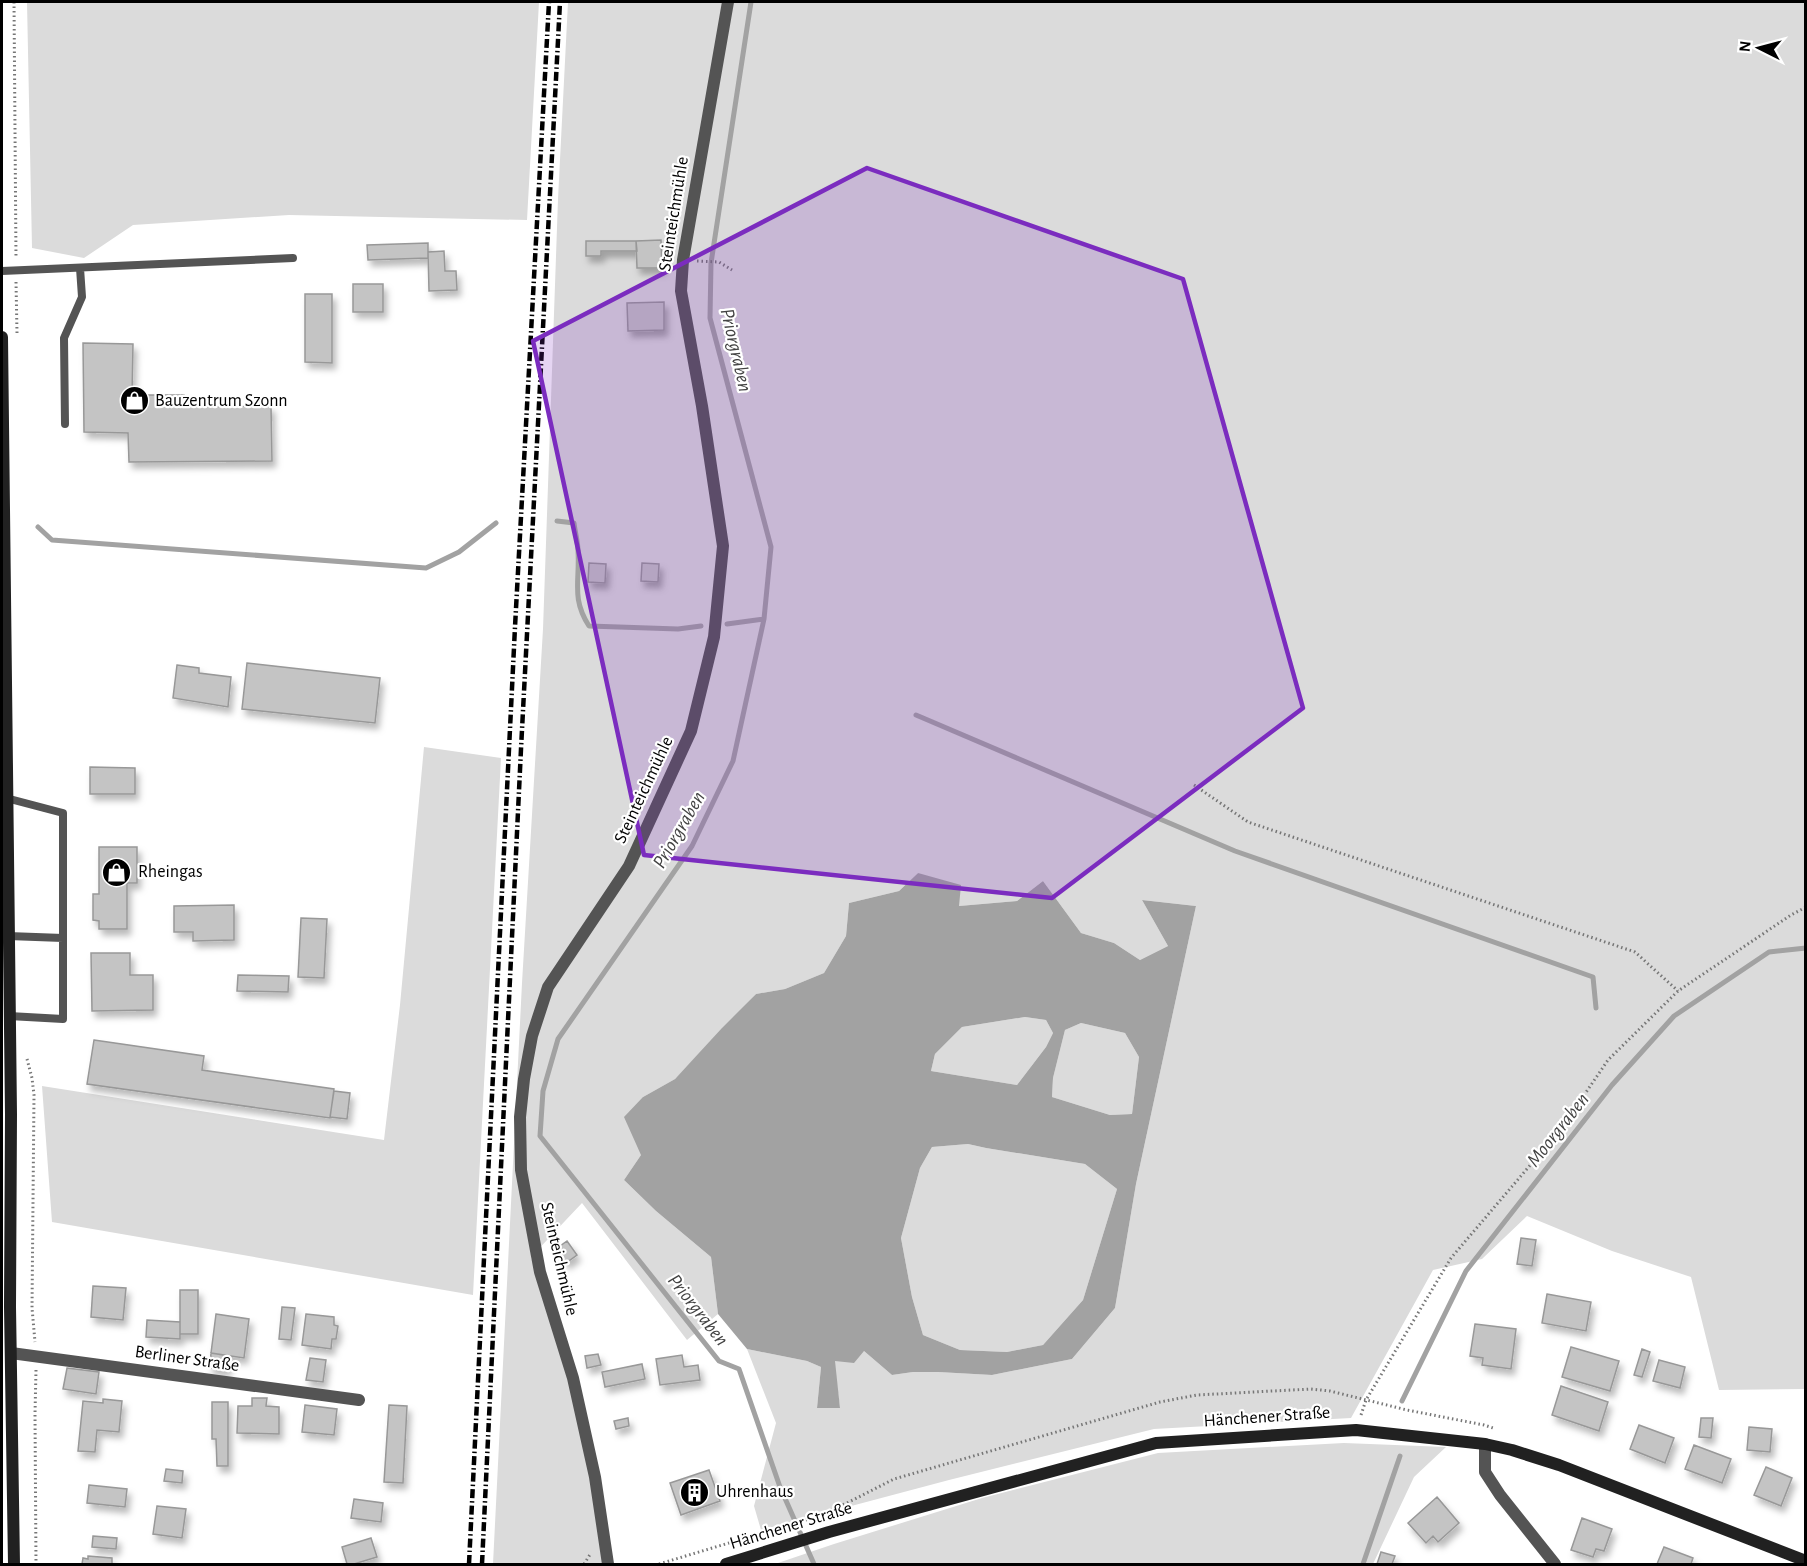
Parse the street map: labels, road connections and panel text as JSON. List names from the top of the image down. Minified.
{"streets":{"main road":["Hänchener Straße"],"street":["Steinteichmühle","Berliner Straße"]},"water":["Priorgraben","Moorgraben"],"places":{"shop":["Bauzentrum Szonn","Rheingas"],"building":["Uhrenhaus"]},"north":"left"}
